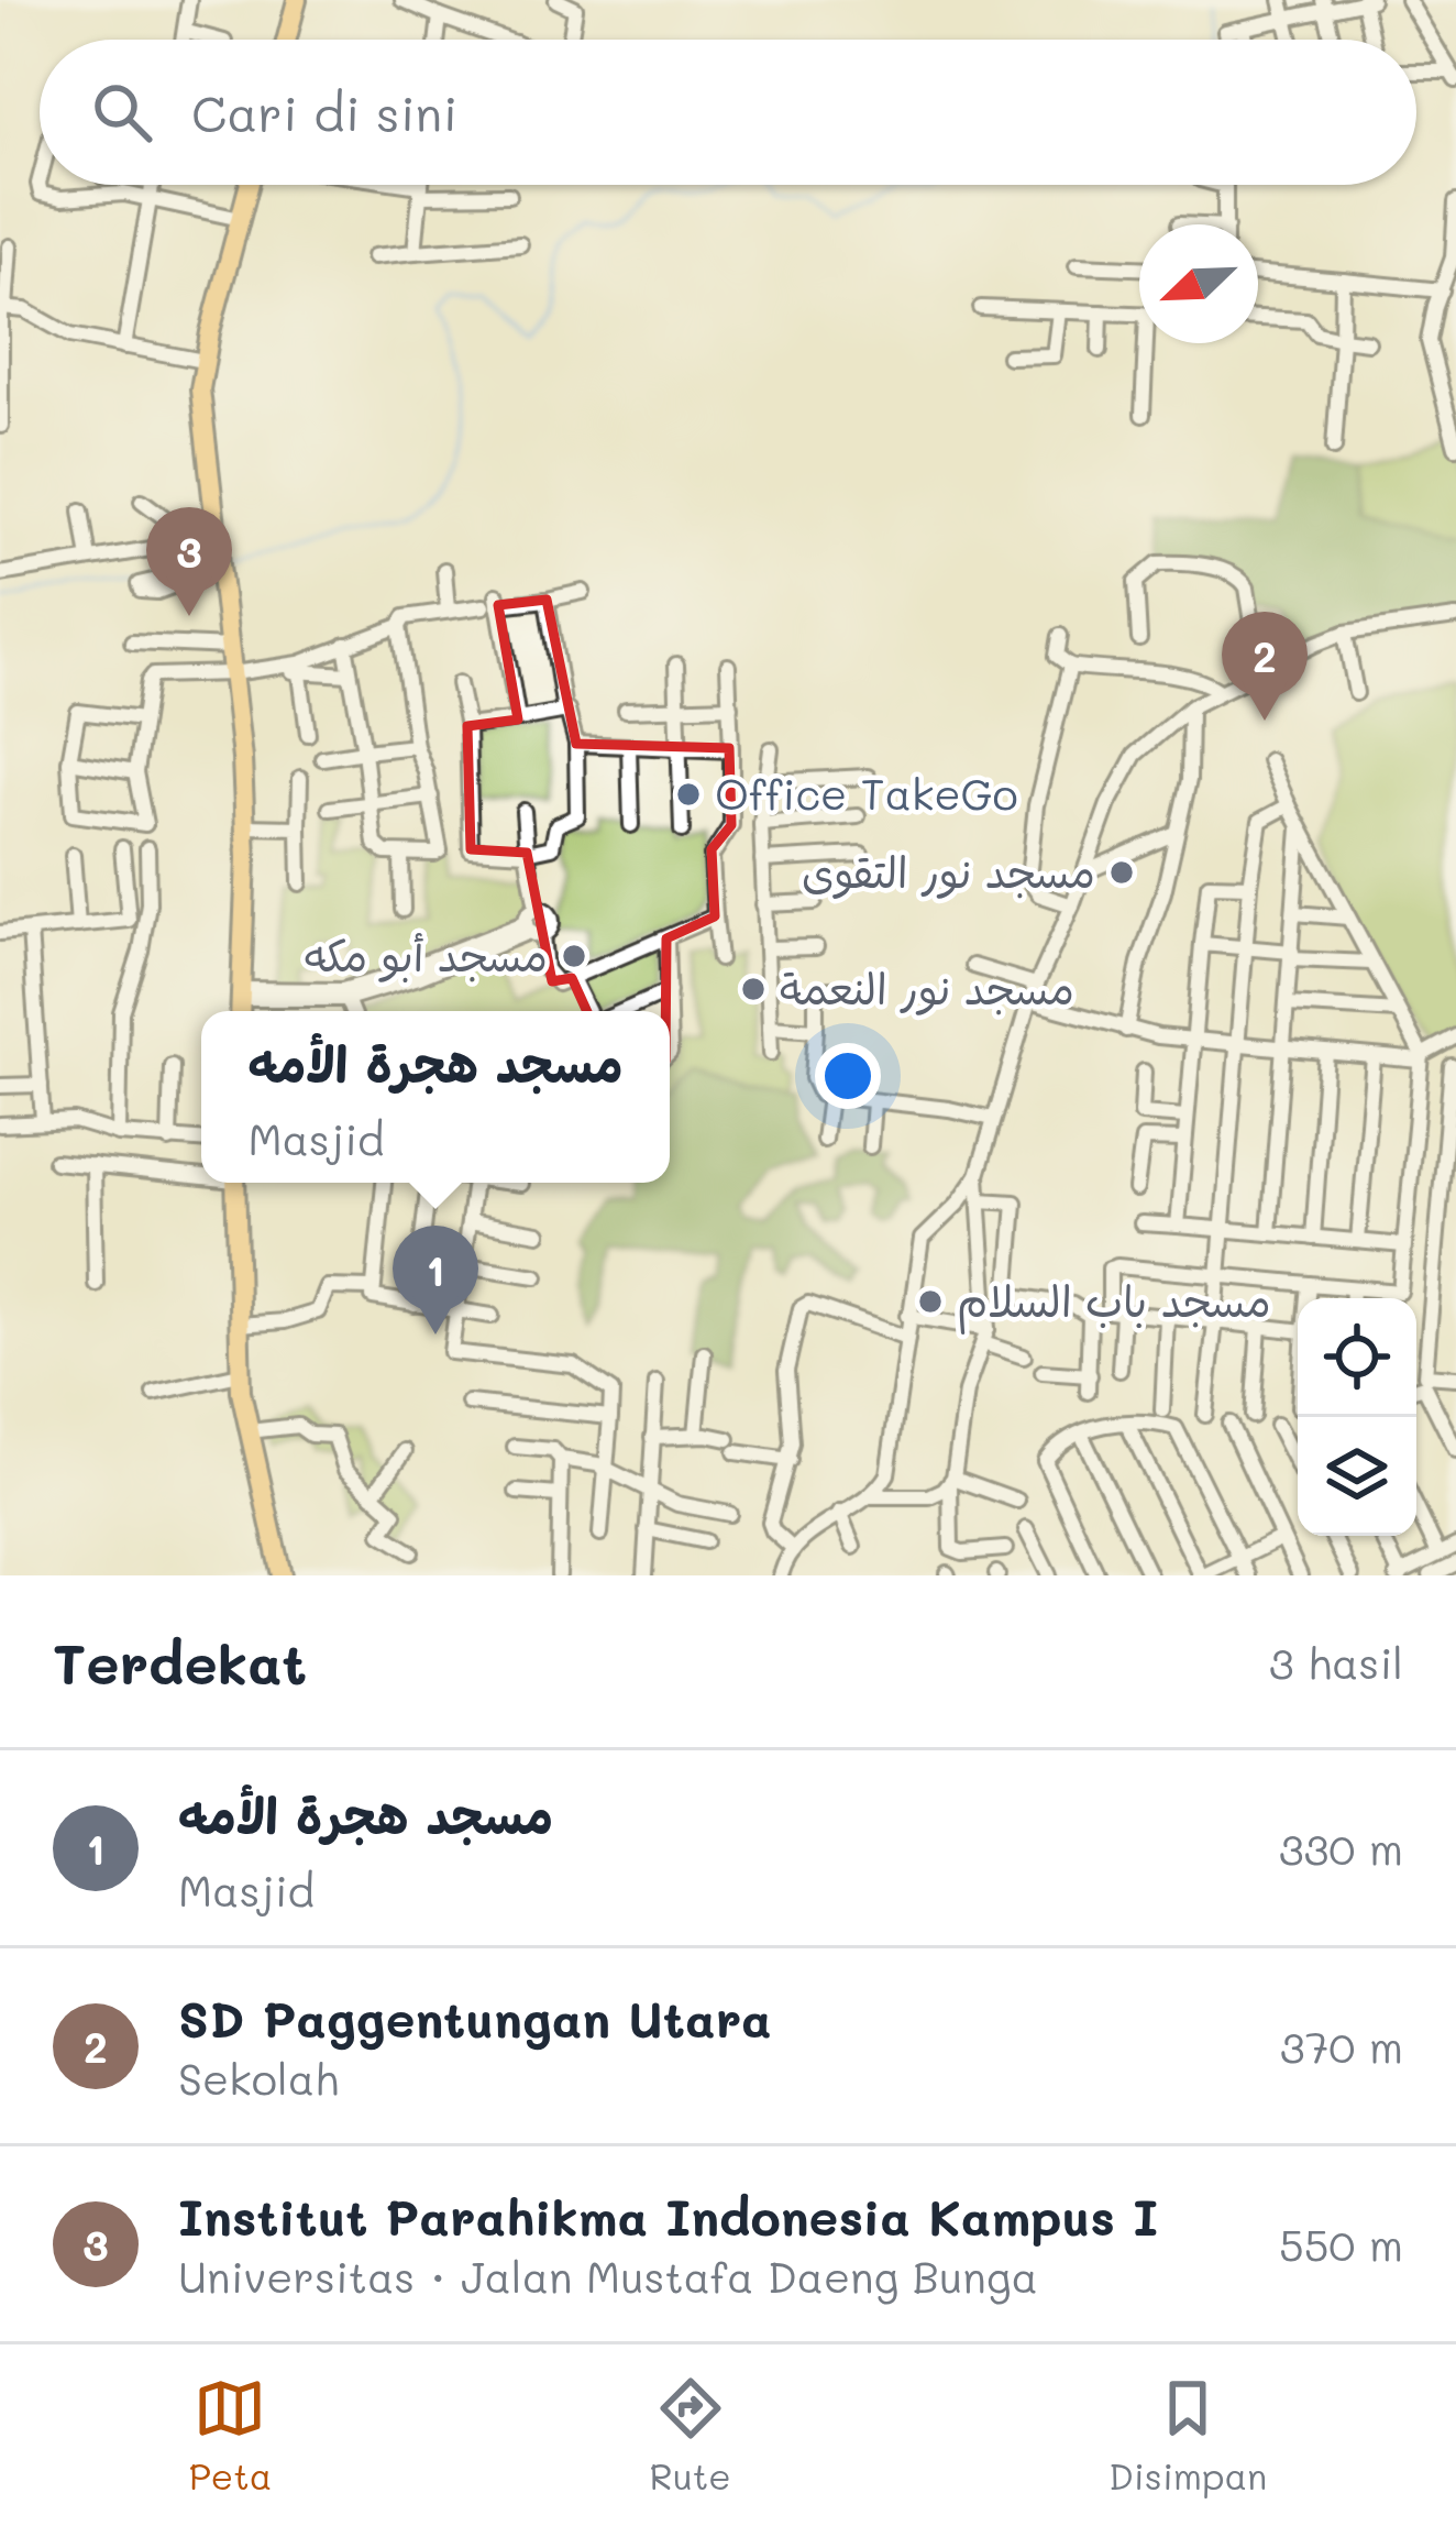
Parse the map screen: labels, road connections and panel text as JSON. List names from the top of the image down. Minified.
{"places":["Office TakeGo","مسجد نور التقوى","مسجد أبو مكه","مسجد نور النعمة","مسجد باب السلام"],"north":"bottom left","page":{"search":"Cari di sini","pins":["3","2","1"],"popup":["مسجد هجرة الأمه","Masjid"],"heading":["Terdekat","3 hasil"],"list":[{"mark":"1","name":"مسجد هجرة الأمه","note":"Masjid","value":"330 m"},{"mark":"2","name":"SD Paggentungan Utara","note":"Sekolah","value":"370 m"},{"mark":"3","name":"Institut Parahikma Indonesia Kampus I","note":"Universitas · Jalan Mustafa Daeng Bunga","value":"550 m"}],"nav":["Peta","Rute","Disimpan"]}}
